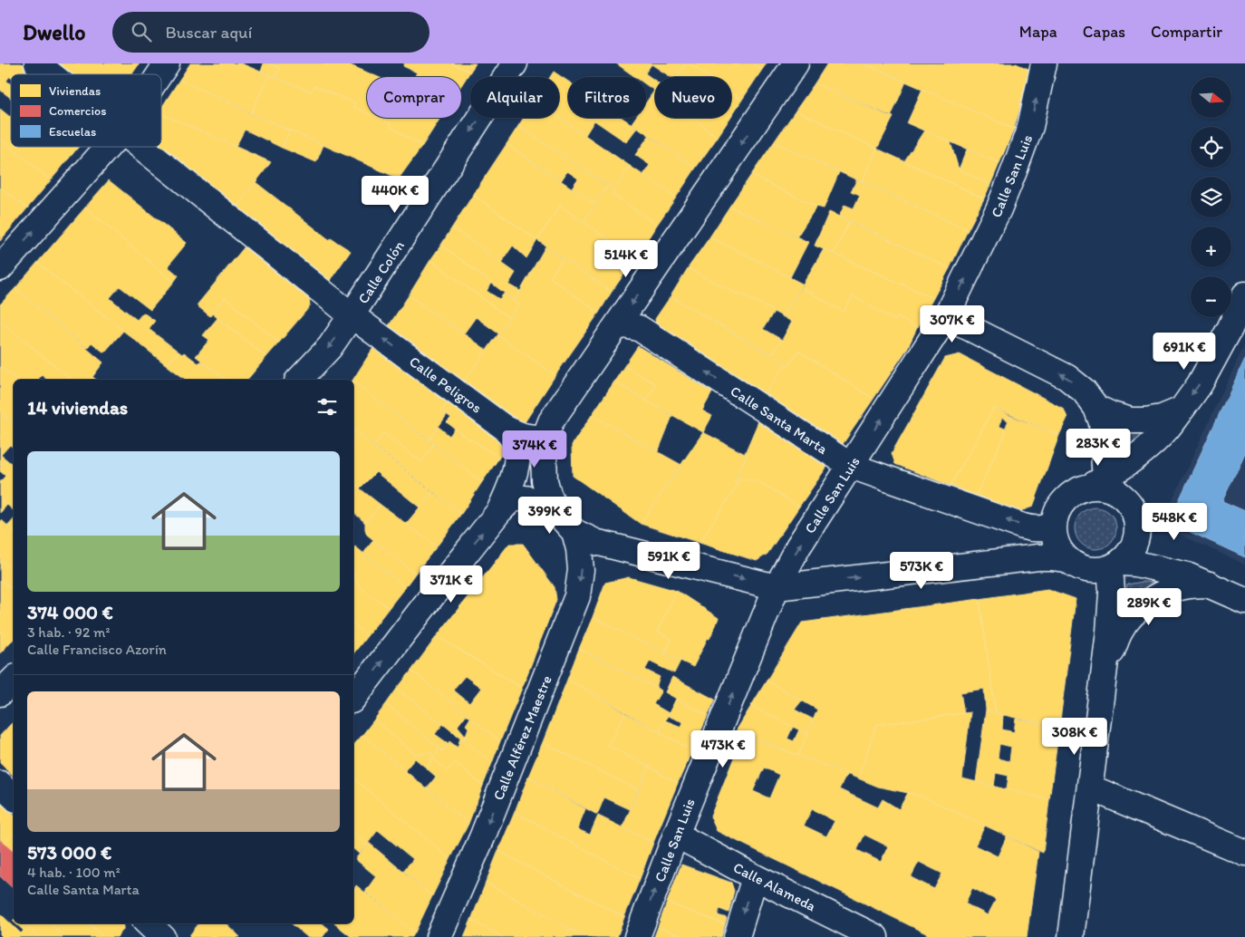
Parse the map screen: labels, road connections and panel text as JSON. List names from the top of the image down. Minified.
{"streets":{"main road":["Calle San Luis","Calle Colón","Calle Peligros","Calle Santa Marta","Calle Alférez Maestre","Calle Alameda"]},"crossings":[["Calle San Luis","Calle Santa Marta"],["Calle San Luis","Calle Alameda"],["Calle Colón","Calle Peligros"]],"one_way":["Calle San Luis","Calle Colón","Calle Peligros"],"legend":["Viviendas","Comercios","Escuelas"],"north":"right","page":{"header":"Dwello","search":"Buscar aquí","nav":["Mapa","Capas","Compartir"],"map_buttons":["+","−"],"chip":["Comprar","Alquilar","Filtros","Nuevo"],"price":["440K €","514K €","307K €","691K €","283K €","374K €","399K €","548K €","591K €","573K €","371K €","289K €","308K €","473K €"],"heading":"14 viviendas","list":[{"name":"374 000 €","note":"3 hab. · 92 m² · Calle Francisco Azorín"},{"name":"573 000 €","note":"4 hab. · 100 m² · Calle Santa Marta"}]}}
